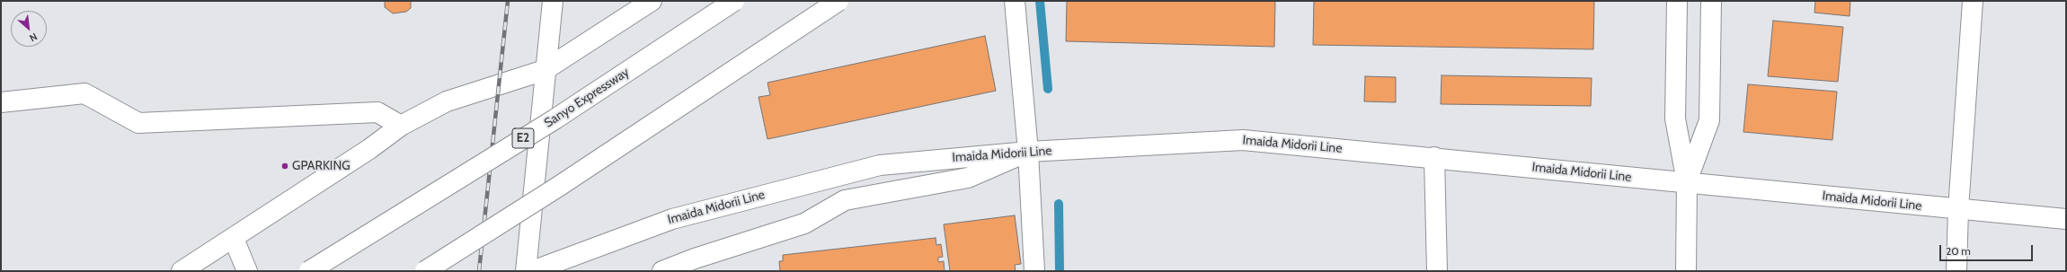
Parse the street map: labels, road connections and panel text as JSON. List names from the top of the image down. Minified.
{"streets":{"main road":["Sanyo Expressway","E2","Imaida Midorii Line"]},"places":["GPARKING"],"scale_bar":"20 m","north":"bottom right"}
